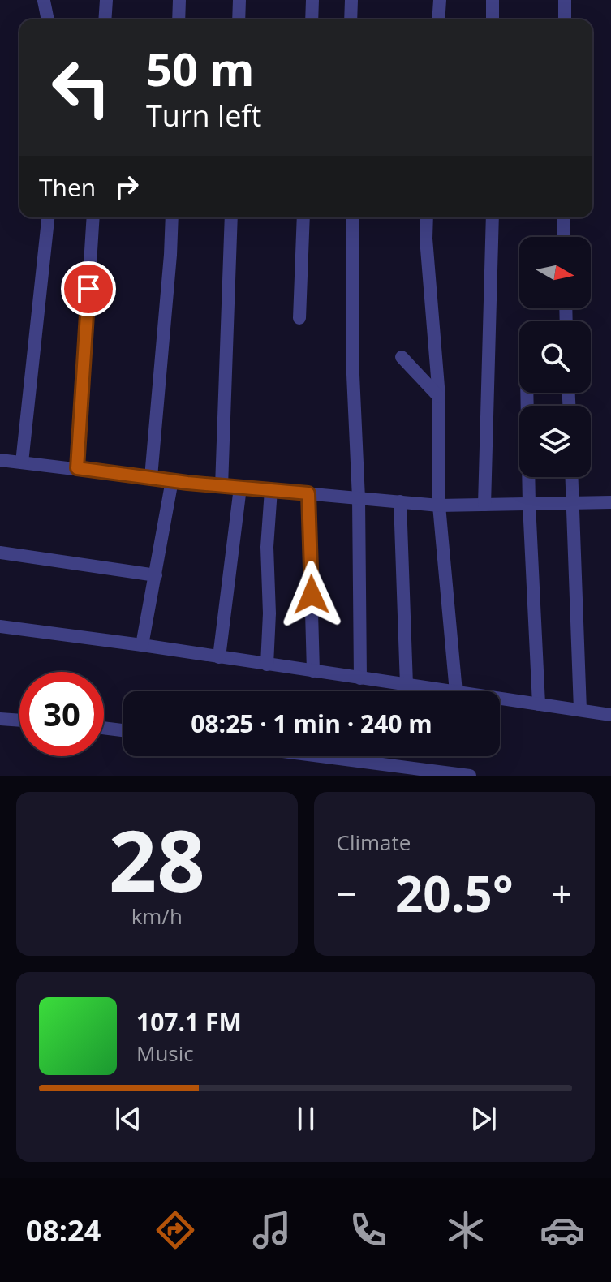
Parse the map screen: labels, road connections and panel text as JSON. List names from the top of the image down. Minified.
{"north":"right","page":{"turn":["50 m","Turn left"],"then":"Then","limit":"30","trip":"08:25 · 1 min · 240 m","tile":[["28","km/h"],"Climate"],"heat":["−","20.5°","+"],"song":["107.1 FM","Music"],"tabs":"08:24"}}
